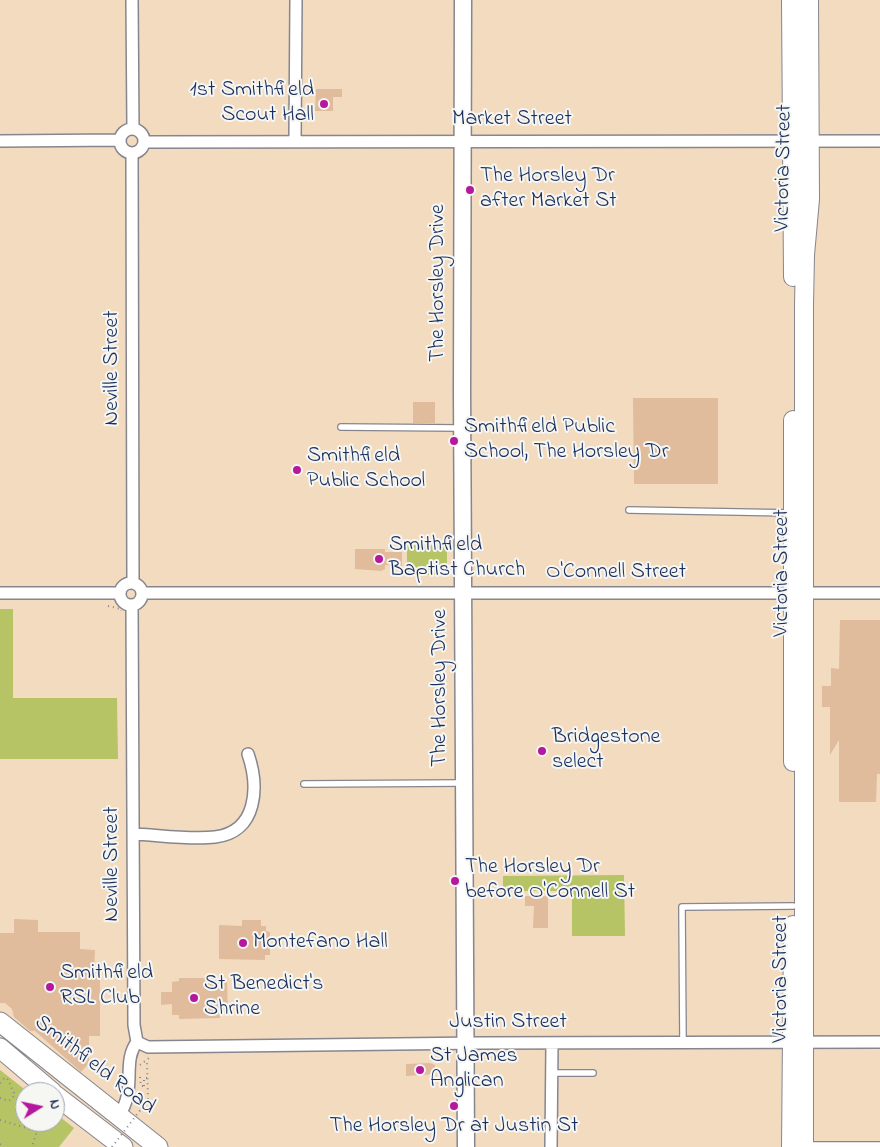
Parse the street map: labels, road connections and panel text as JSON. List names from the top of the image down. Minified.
{"streets":{"highway":["Smithfield Road"],"main road":["Victoria Street","The Horsley Drive"],"street":["Market Street","Neville Street","O'Connell Street","Justin Street"]},"crossings":[["Market Street","Victoria Street"],["Market Street","The Horsley Drive"],["Market Street","Neville Street"],["Victoria Street","O'Connell Street"],["Victoria Street","Justin Street"],["The Horsley Drive","O'Connell Street"],["The Horsley Drive","Justin Street"],["Neville Street","O'Connell Street"],["Neville Street","Justin Street"],["Neville Street","Smithfield Road"]],"places":["1st Smithfield Scout Hall","The Horsley Dr after Market St","Smithfield Public School, The Horsley Dr","Smithfield Public School","Smithfield Baptist Church","Bridgestone select","The Horsley Dr before O'Connell St","Montefano Hall","Smithfield RSL Club","St Benedict's Shrine","St James Anglican","The Horsley Dr at Justin St"],"north":"right"}
